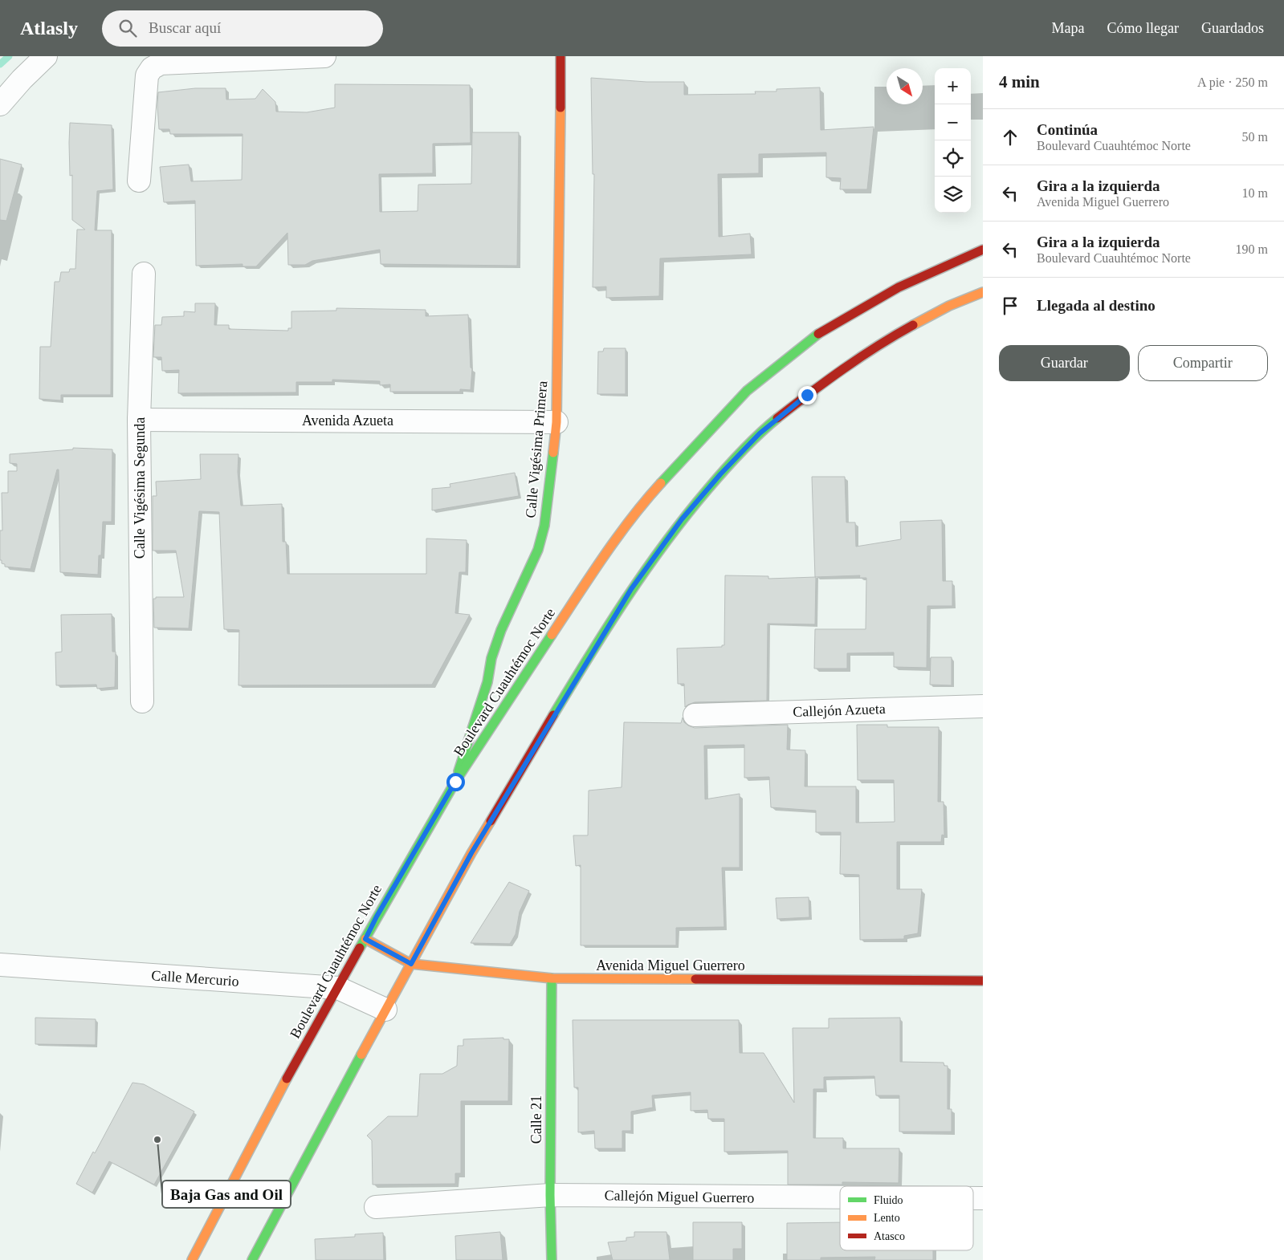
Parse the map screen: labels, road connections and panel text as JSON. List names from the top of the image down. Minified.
{"streets":{"main road":["Calle Vigésima Primera","Boulevard Cuauhtémoc Norte","Avenida Miguel Guerrero","Calle 21"],"street":["Avenida Azueta","Calle Vigésima Segunda","Callejón Azueta","Calle Mercurio","Callejón Miguel Guerrero"]},"crossings":[["Avenida Azueta","Calle Vigésima Primera"],["Avenida Azueta","Calle Vigésima Segunda"],["Calle Vigésima Primera","Boulevard Cuauhtémoc Norte"],["Boulevard Cuauhtémoc Norte","Avenida Miguel Guerrero"],["Boulevard Cuauhtémoc Norte","Calle Mercurio"],["Avenida Miguel Guerrero","Calle 21"],["Calle 21","Callejón Miguel Guerrero"]],"places":["Baja Gas and Oil"],"legend":["Fluido","Lento","Atasco"],"north":"bottom right","page":{"header":"Atlasly","search":"Buscar aquí","nav":["Mapa","Cómo llegar","Guardados"],"heading":["4 min","A pie · 250 m"],"map_buttons":["+","−"],"list":[["Continúa","Boulevard Cuauhtémoc Norte","50 m"],["Gira a la izquierda","Avenida Miguel Guerrero","10 m"],["Gira a la izquierda","Boulevard Cuauhtémoc Norte","190 m"],"Llegada al destino"],"buttons":["Guardar","Compartir"]}}
